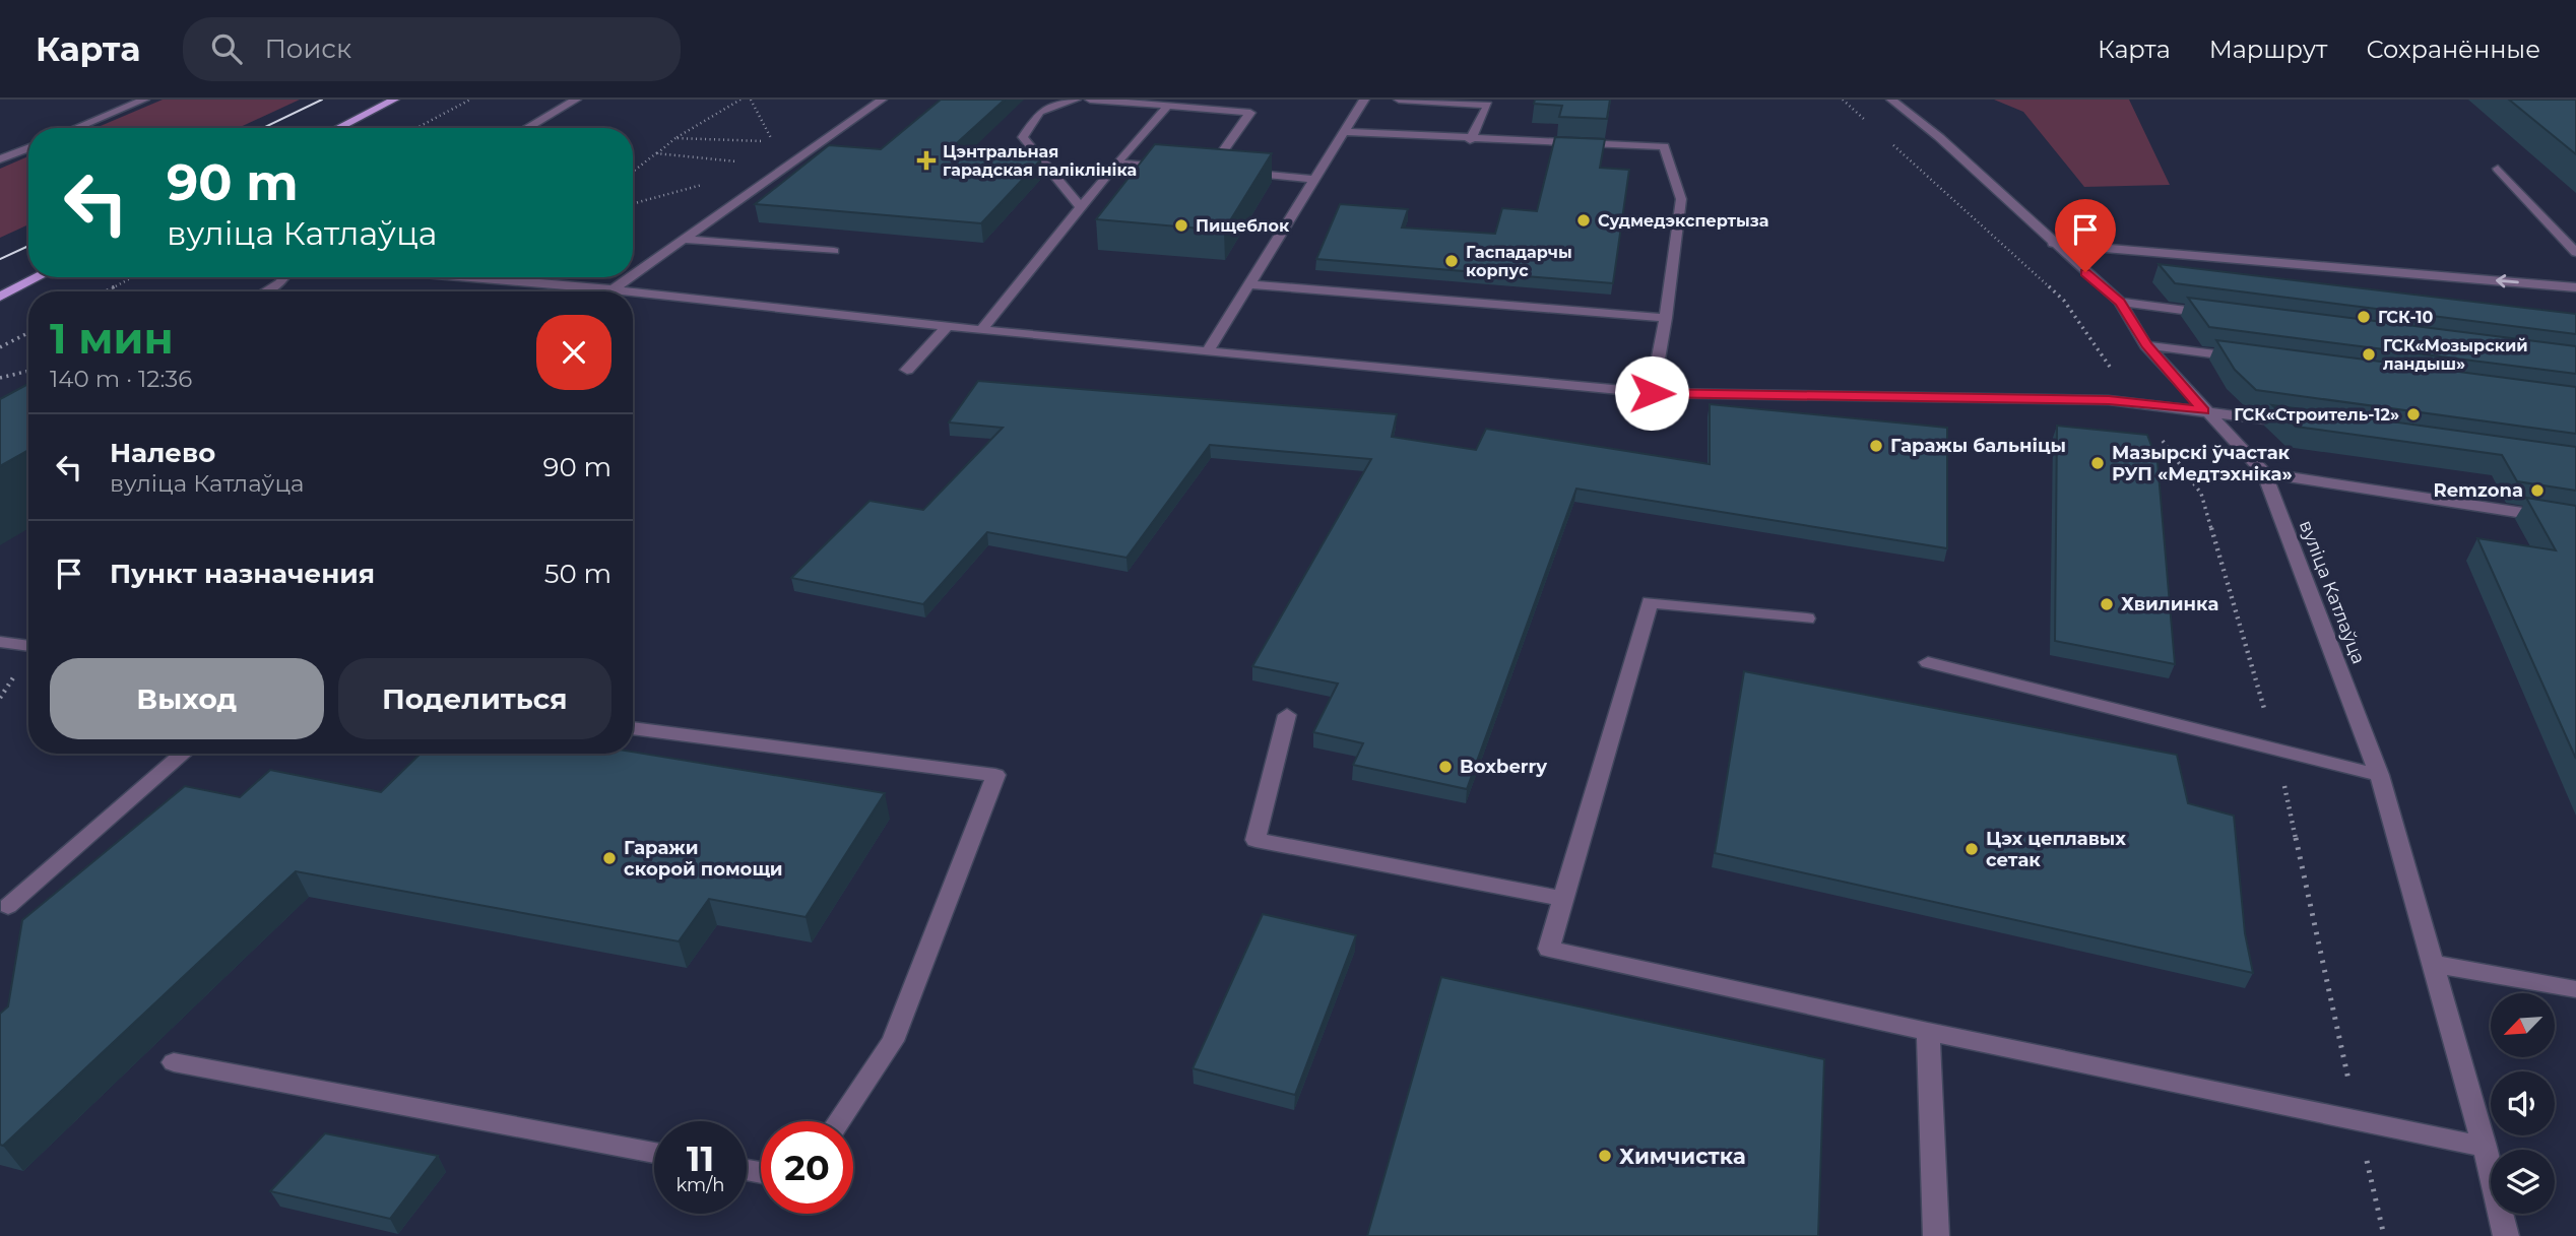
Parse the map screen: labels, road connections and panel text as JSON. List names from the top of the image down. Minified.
{"streets":{"street":["вуліца Катлаўца"]},"places":{"health":["Цэнтральная гарадская паліклініка"],"other":["Судмедэкспертыза","Пищеблок","Гаспадарчы корпус","ГСК-10","ГСК«Мозырский ландыш»","ГСК«Строитель-12»","Гаражы бальніцы","Мазырскі ўчастак РУП «Медтэхніка»","Remzona","Хвилинка","Boxberry","Цэх цеплавых сетак","Гаражи скорой помощи","Химчистка"]},"north":"bottom left","page":{"header":"Карта","search":"Поиск","nav":["Карта","Маршрут","Сохранённые"],"turn":["90 m","вуліца Катлаўца"],"heading":["1 мин","140 m · 12:36"],"list":[{"name":"Налево","note":"вуліца Катлаўца","value":"90 m"},{"name":"Пункт назначения","value":"50 m"}],"buttons":["Выход","Поделиться"],"speed":"11 km/h","limit":"20"}}
